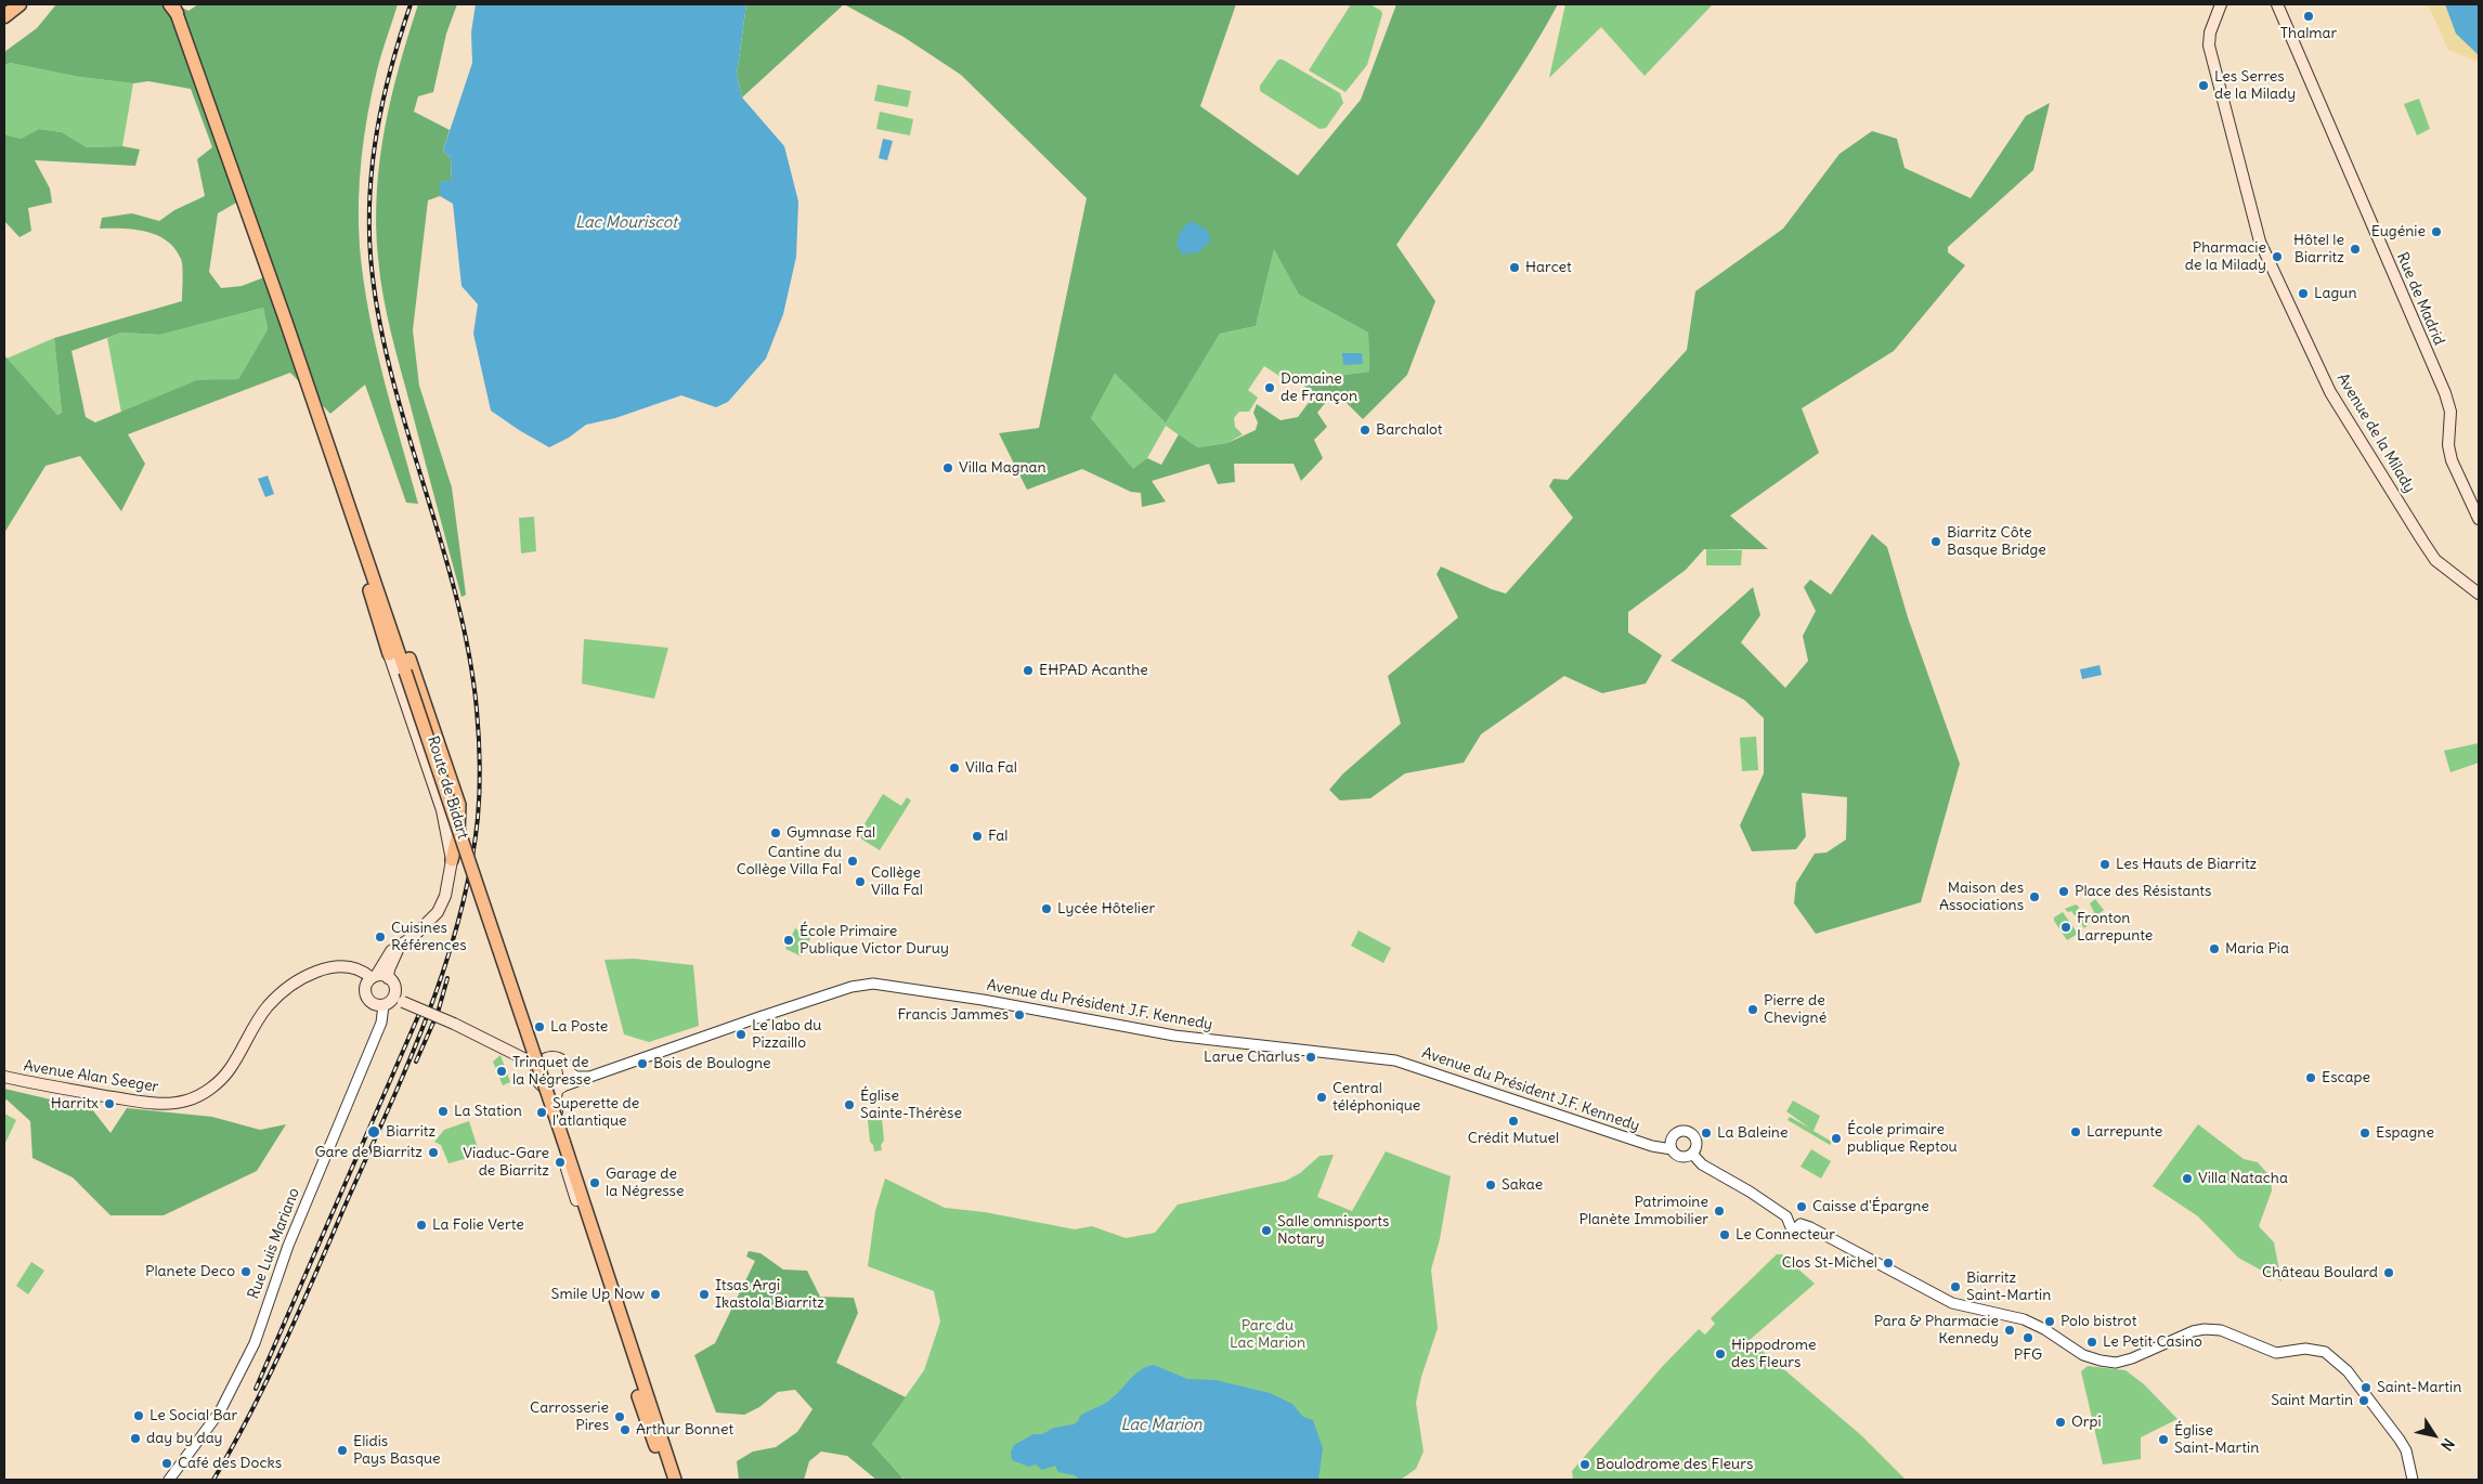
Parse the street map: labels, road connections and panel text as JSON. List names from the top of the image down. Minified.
{"streets":{"main road":["Rue de Madrid","Avenue de la Milady","Route de Bidart","Avenue Alan Seeger"],"street":["Avenue du Président J.F. Kennedy","Rue Luis Mariano"]},"crossings":[["Route de Bidart","Avenue Alan Seeger"],["Route de Bidart","Rue Luis Mariano"],["Avenue Alan Seeger","Rue Luis Mariano"]],"water":["Lac Mouriscot","Lac Marion"],"parks":["Parc du Lac Marion"],"places":["Thalmar","Les Serres de la Milady","Eugénie","Hôtel le Biarritz","Pharmacie de la Milady","Harcet","Lagun","Domaine de Françon","Barchalot","Villa Magnan","Biarritz Côte Basque Bridge","EHPAD Acanthe","Villa Fal","Gymnase Fal","Fal","Cantine du Collège Villa Fal","Les Hauts de Biarritz","Collège Villa Fal","Place des Résistants","Maison des Associations","Lycée Hôtelier","Fronton Larrepunte","Cuisines Références","École Primaire Publique Victor Duruy","Maria Pia","Pierre de Chevigné","Francis Jammes","La Poste","Le labo du Pizzaillo","Larue Charlus","Bois de Boulogne","Trinquet de la Négresse","Escape","Central téléphonique","Harritx","Église Sainte-Thérèse","La Station","Superette de l'atlantique","Crédit Mutuel","Biarritz","Larrepunte","La Baleine","Espagne","École primaire publique Reptou","Gare de Biarritz","Viaduc-Gare de Biarritz","Villa Natacha","Garage de la Négresse","Sakae","Caisse d'Épargne","Patrimoine Planète Immobilier","La Folie Verte","Salle omnisports Notary","Le Connecteur","Clos St-Michel","Planete Deco","Château Boulard","Biarritz Saint-Martin","Smile Up Now","Itsas Argi Ikastola Biarritz","Polo bistrot","Para & Pharmacie Kennedy","PFG","Le Petit Casino","Hippodrome des Fleurs","Saint-Martin","Saint Martin","Le Social Bar","Carrosserie Pires","Orpi","Arthur Bonnet","day by day","Église Saint-Martin","Elidis Pays Basque","Café des Docks","Boulodrome des Fleurs"],"north":"bottom right"}
